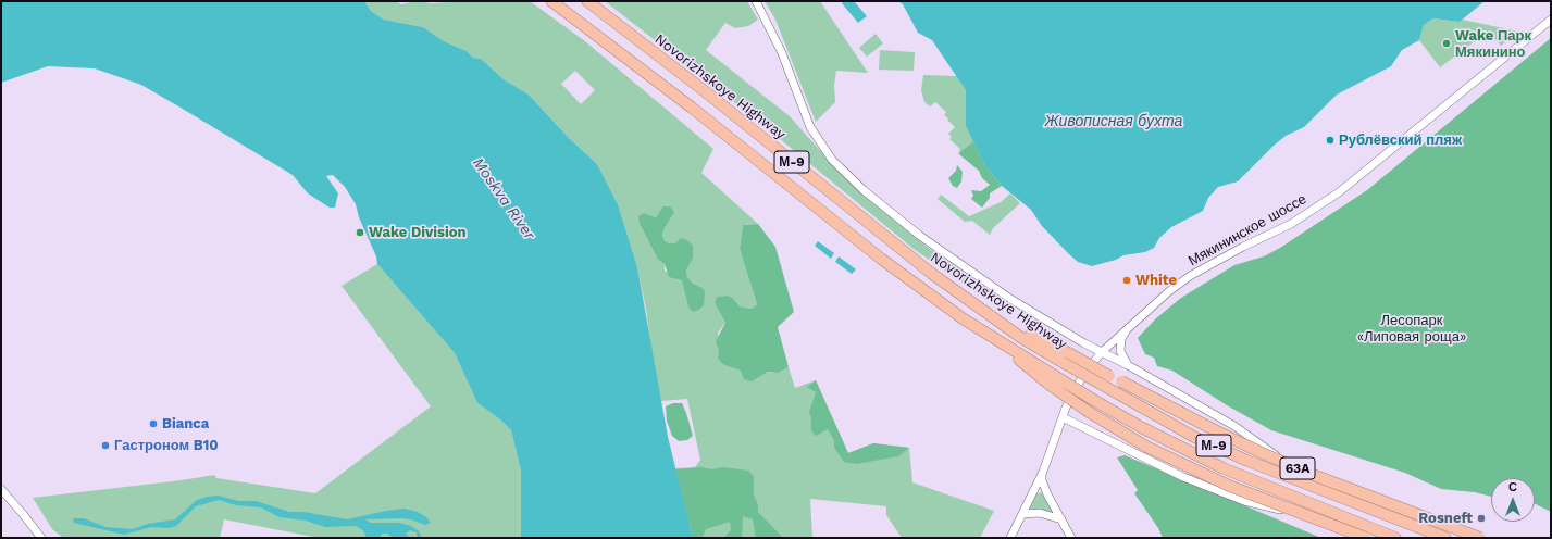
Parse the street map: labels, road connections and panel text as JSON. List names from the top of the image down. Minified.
{"streets":{"highway":["Novorizhskoye Highway","М-9","63A"],"street":["Мякининское шоссе"]},"crossings":[["Novorizhskoye Highway","63A"]],"water":["Живописная бухта","Moskva River"],"parks":["Лесопарк «Липовая роща»"],"places":["Wake Парк Мякинино","Рублёвский пляж","Wake Division","White","Bianca","Гастроном B10","Rosneft"],"north":"top"}
